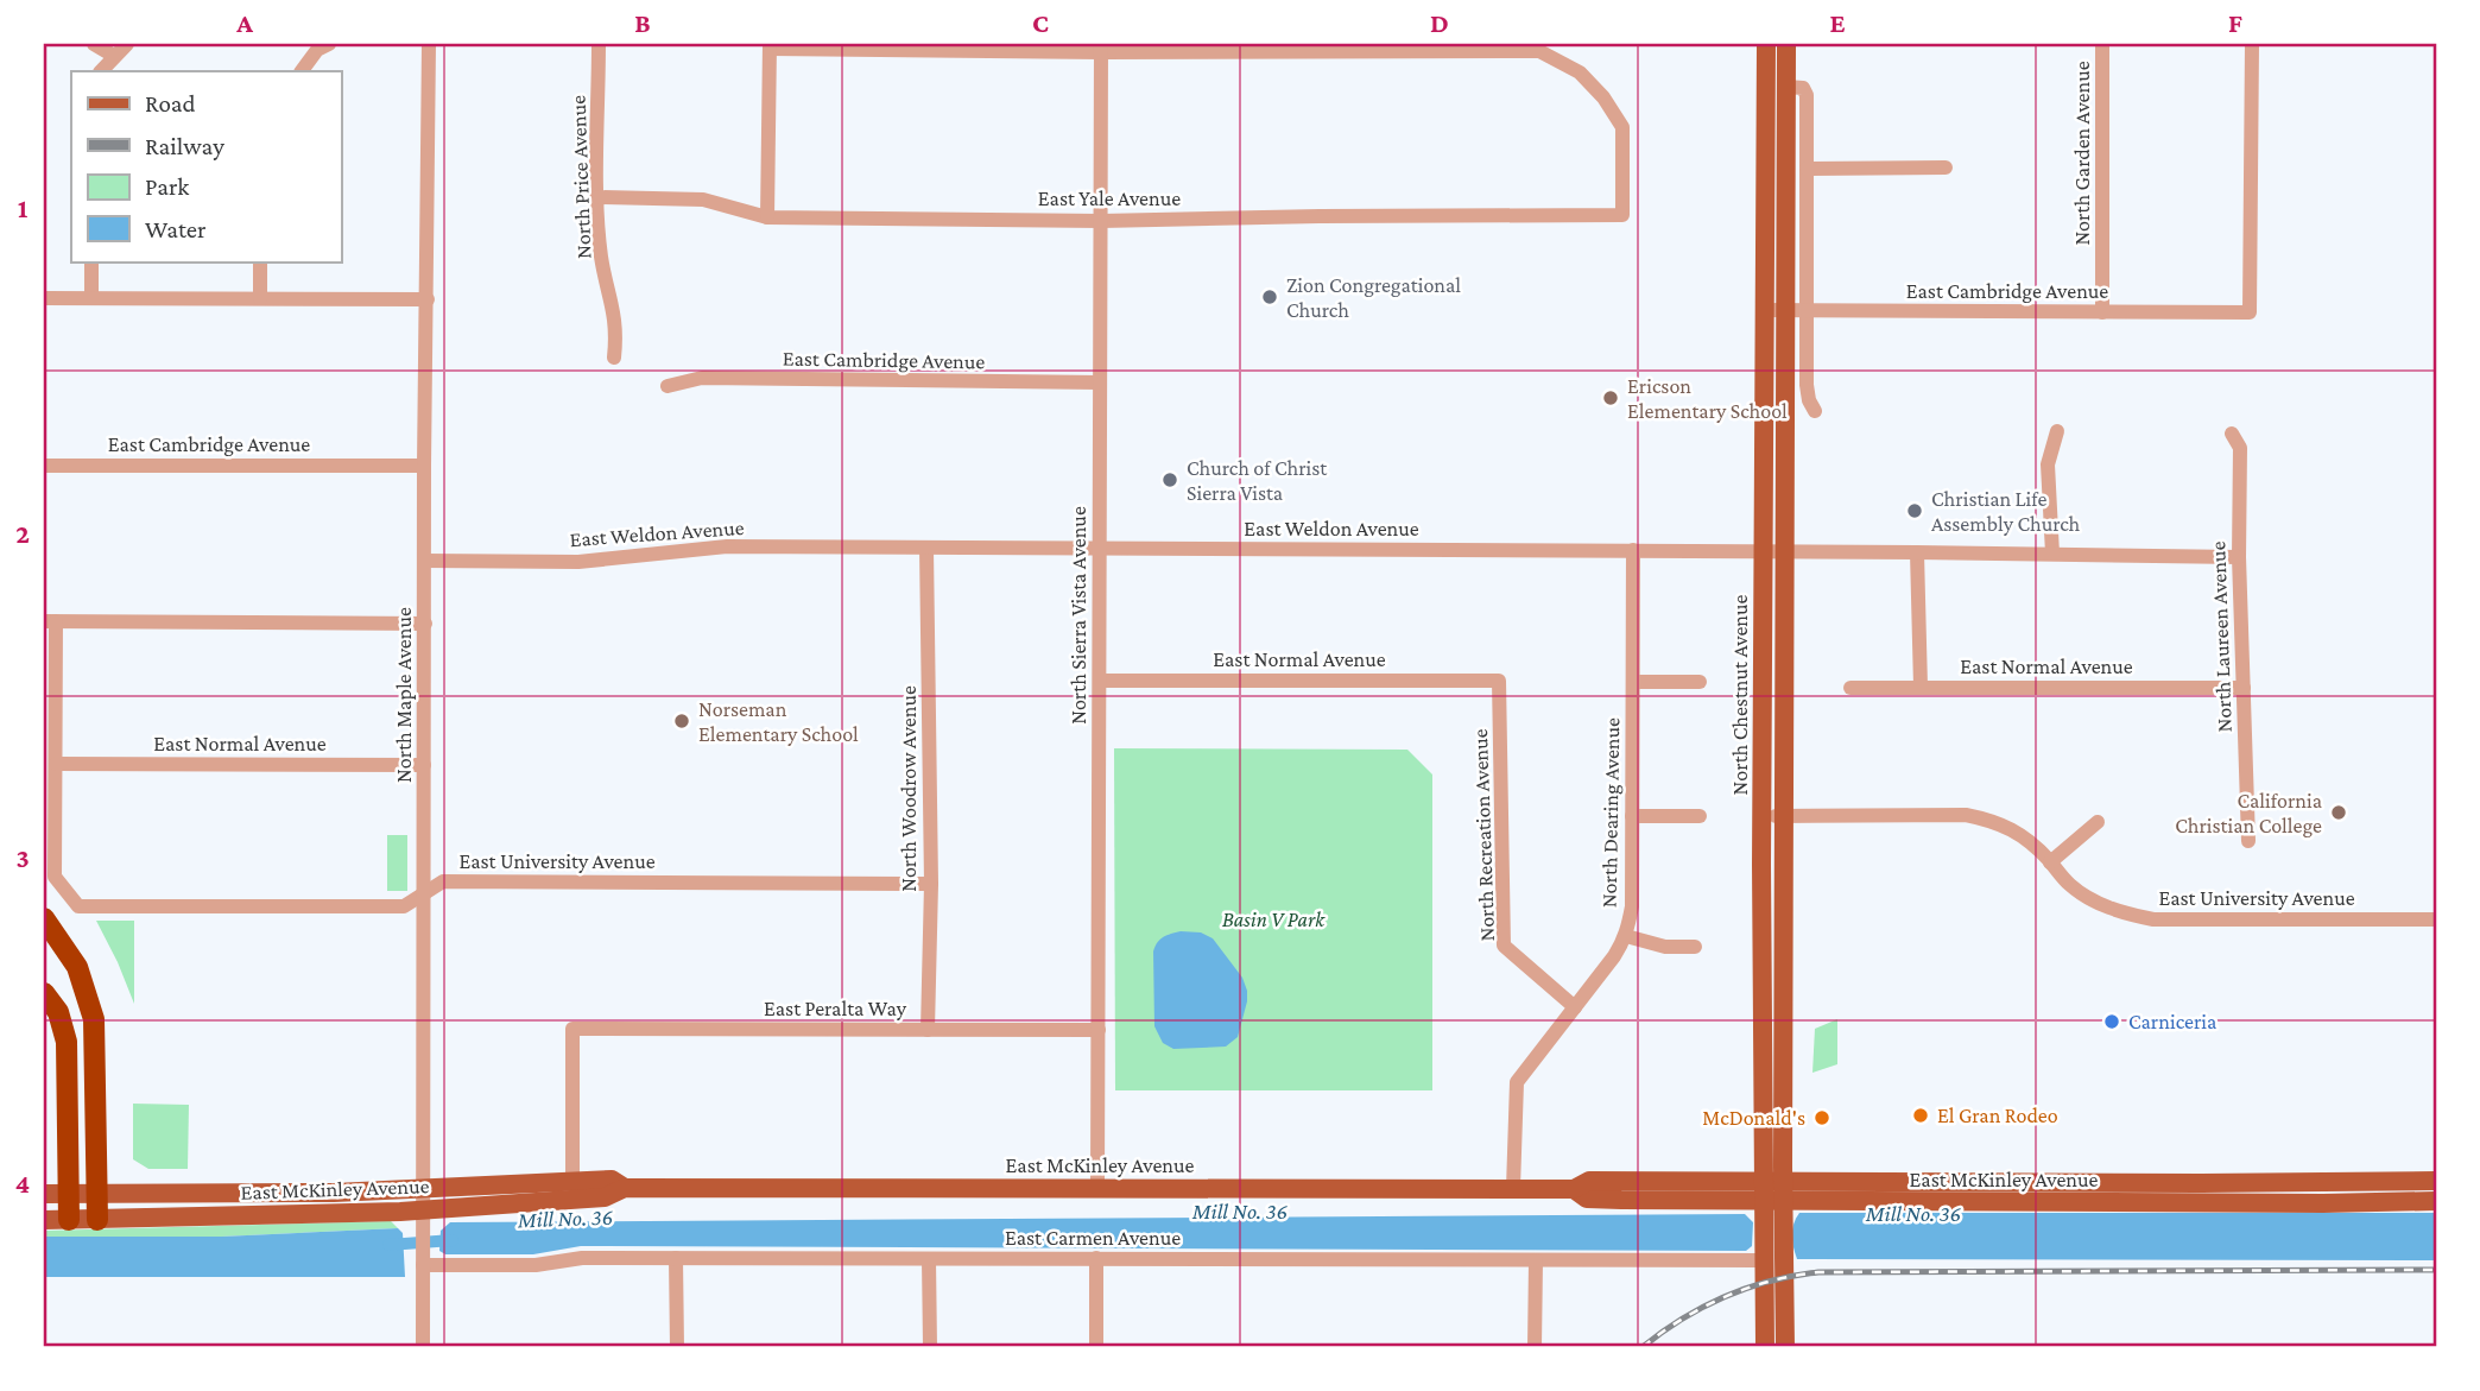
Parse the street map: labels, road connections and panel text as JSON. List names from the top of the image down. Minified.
{"streets":{"main road":["North Chestnut Avenue","East McKinley Avenue"],"street":["North Garden Avenue","North Price Avenue","East Yale Avenue","East Cambridge Avenue","East Weldon Avenue","North Sierra Vista Avenue","North Laureen Avenue","East Normal Avenue","North Maple Avenue","North Woodrow Avenue","North Dearing Avenue","North Recreation Avenue","East University Avenue","East Peralta Way","East Carmen Avenue"]},"crossings":[["North Garden Avenue","East Cambridge Avenue"],["North Price Avenue","East Yale Avenue"],["East Yale Avenue","North Sierra Vista Avenue"],["East Cambridge Avenue","North Sierra Vista Avenue"],["East Cambridge Avenue","North Maple Avenue"],["East Cambridge Avenue","North Chestnut Avenue"],["East Weldon Avenue","North Sierra Vista Avenue"],["East Weldon Avenue","North Laureen Avenue"],["East Weldon Avenue","North Maple Avenue"],["East Weldon Avenue","North Chestnut Avenue"],["East Weldon Avenue","North Woodrow Avenue"],["East Weldon Avenue","North Dearing Avenue"],["North Sierra Vista Avenue","East Normal Avenue"],["North Sierra Vista Avenue","East Peralta Way"],["North Sierra Vista Avenue","East McKinley Avenue"],["North Laureen Avenue","East Normal Avenue"],["East Normal Avenue","North Maple Avenue"],["East Normal Avenue","North Recreation Avenue"],["East Normal Avenue","East University Avenue"],["North Maple Avenue","East University Avenue"],["North Maple Avenue","East McKinley Avenue"],["North Maple Avenue","East Carmen Avenue"],["North Chestnut Avenue","East University Avenue"],["North Chestnut Avenue","East McKinley Avenue"],["North Chestnut Avenue","East Carmen Avenue"],["North Woodrow Avenue","East University Avenue"],["North Woodrow Avenue","East Peralta Way"],["North Dearing Avenue","North Recreation Avenue"],["North Dearing Avenue","East McKinley Avenue"],["East Peralta Way","East McKinley Avenue"]],"water":["Mill No. 36"],"parks":["Basin V Park"],"places":["Zion Congregational Church","Ericson Elementary School","Church of Christ Sierra Vista","Christian Life Assembly Church","Norseman Elementary School","California Christian College","Carniceria","El Gran Rodeo","McDonald's"],"legend":["Road","Railway","Park","Water"],"grid":{"columns":["A","B","C","D","E","F"],"rows":["1","2","3","4"]}}
